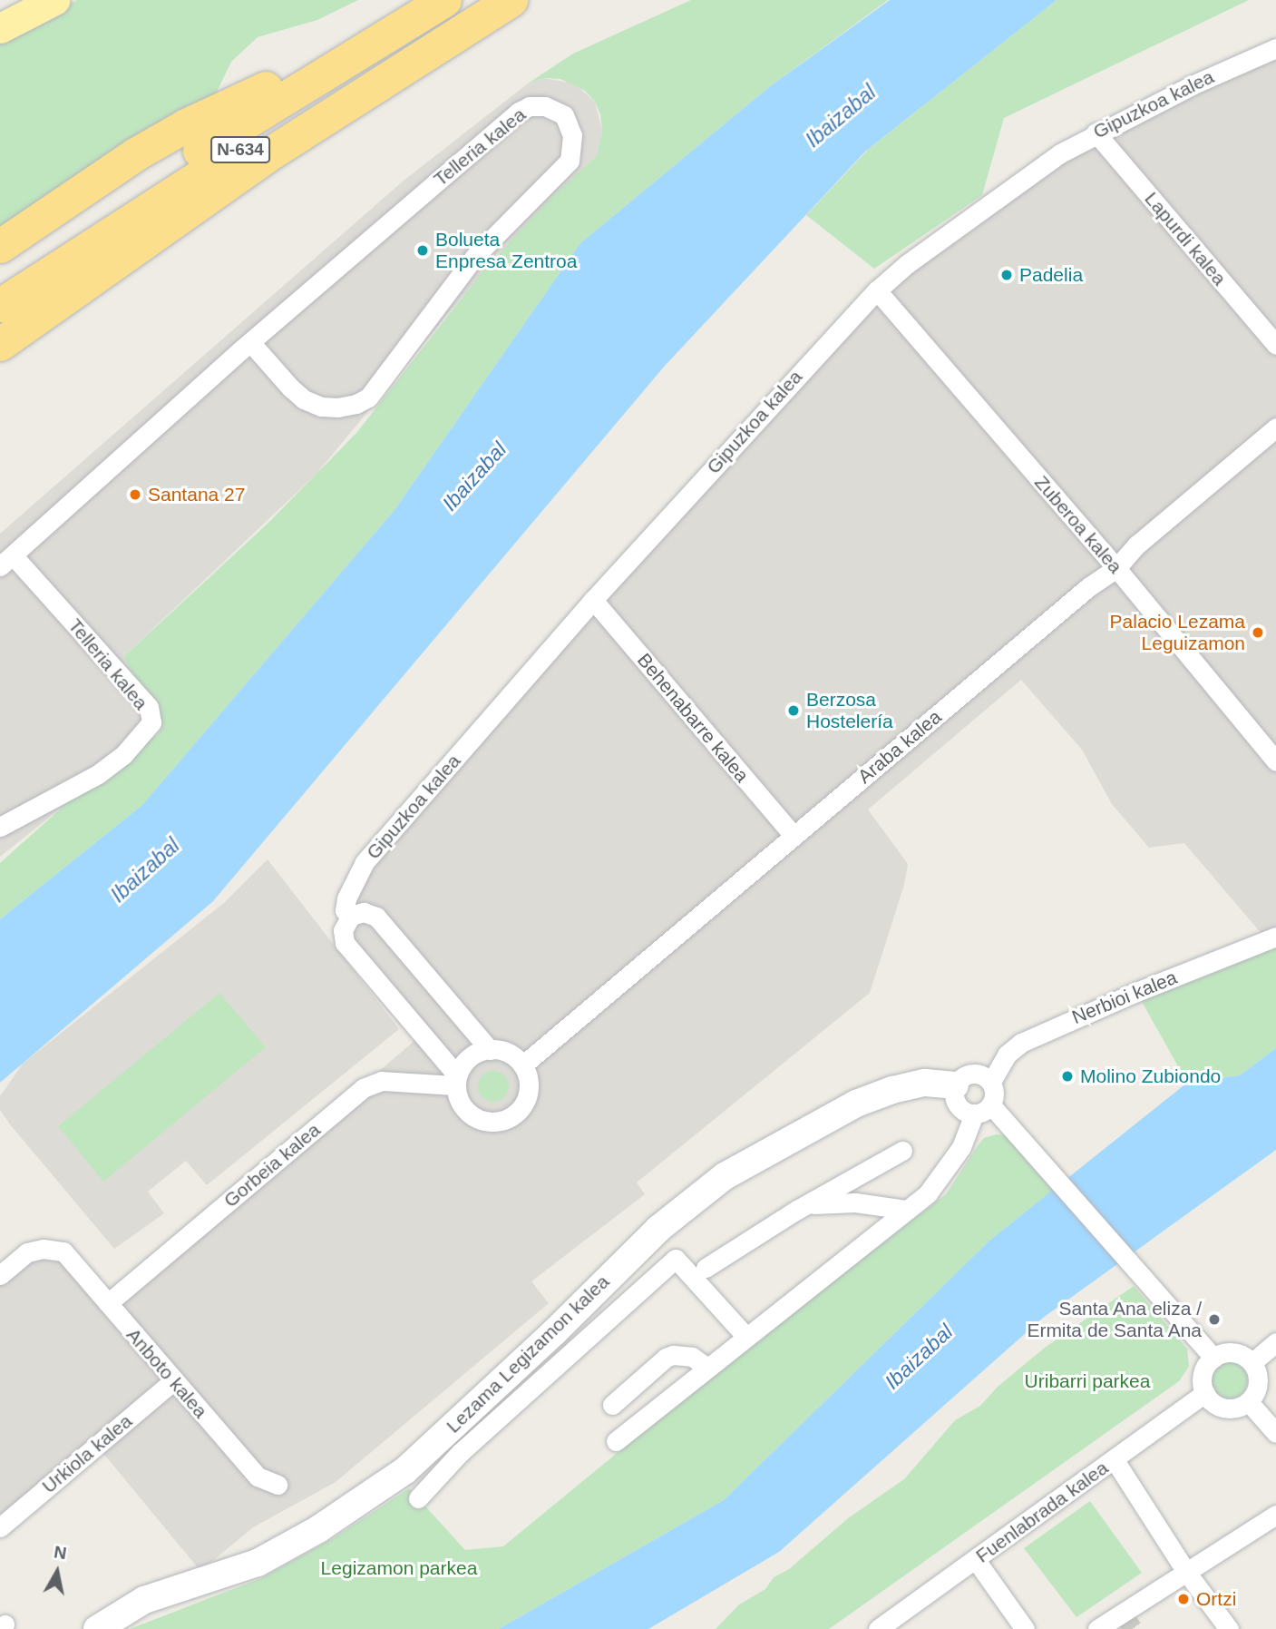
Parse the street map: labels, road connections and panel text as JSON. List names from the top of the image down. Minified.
{"streets":{"highway":["N-634"],"street":["Gipuzkoa kalea","Telleria kalea","Lapurdi kalea","Zuberoa kalea","Behenabarre kalea","Araba kalea","Nerbioi kalea","Gorbeia kalea","Lezama Legizamon kalea","Anboto kalea","Urkiola kalea","Fuenlabrada kalea"]},"crossings":[["Gipuzkoa kalea","Lapurdi kalea"],["Gipuzkoa kalea","Zuberoa kalea"],["Gipuzkoa kalea","Behenabarre kalea"],["Gipuzkoa kalea","Araba kalea"],["Gipuzkoa kalea","Gorbeia kalea"],["Zuberoa kalea","Araba kalea"],["Behenabarre kalea","Araba kalea"],["Araba kalea","Gorbeia kalea"],["Nerbioi kalea","Lezama Legizamon kalea"],["Gorbeia kalea","Anboto kalea"],["Anboto kalea","Urkiola kalea"]],"water":["Ibaizabal"],"parks":["Uribarri parkea","Legizamon parkea"],"places":["Bolueta Enpresa Zentroa","Padelia","Santana 27","Palacio Lezama Leguizamon","Berzosa Hostelería","Molino Zubiondo","Santa Ana eliza / Ermita de Santa Ana","Ortzi"],"north":"top"}
